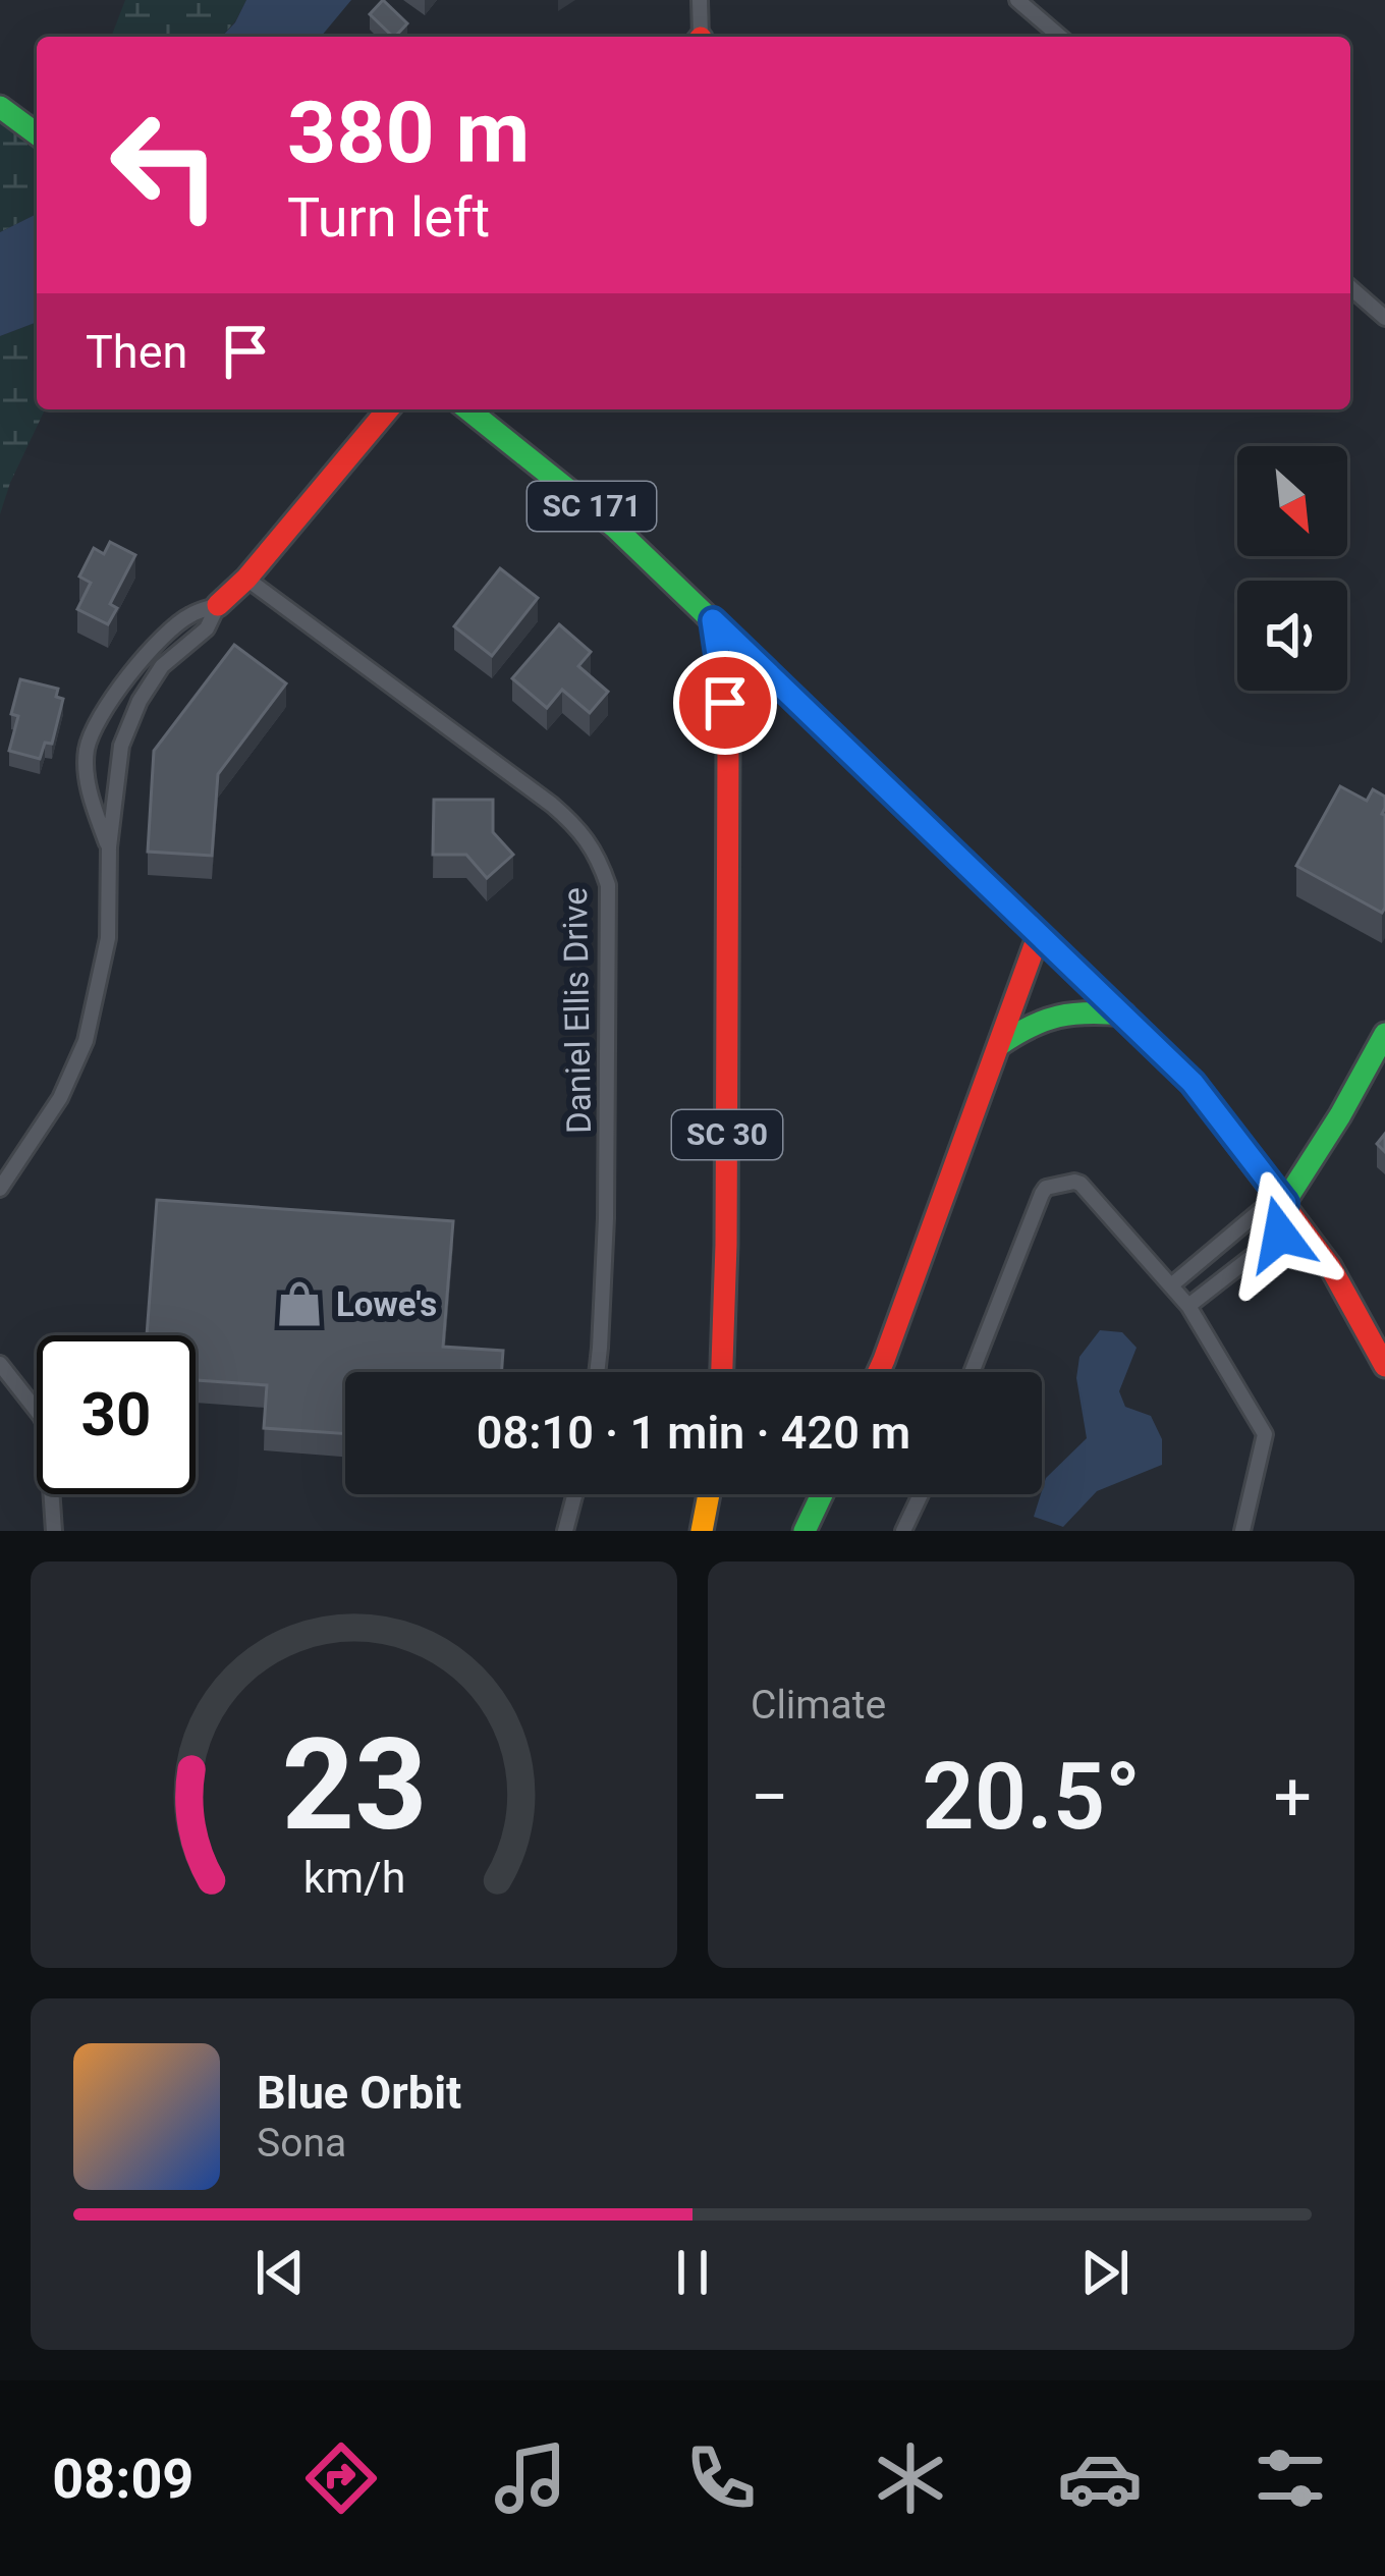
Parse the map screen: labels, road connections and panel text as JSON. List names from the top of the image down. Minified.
{"streets":{"main road":["SC 171","SC 30"],"street":["Daniel Ellis Drive"]},"crossings":[["SC 171","SC 30"]],"places":{"shop":["Lowe's"]},"north":"bottom right","page":{"turn":["380 m","Turn left"],"then":"Then","limit":"30","trip":"08:10 · 1 min · 420 m","tile":"Climate","heat":["−","20.5°","+"],"song":["Blue Orbit","Sona"],"tabs":"08:09","gauge":["23","km/h"]}}
